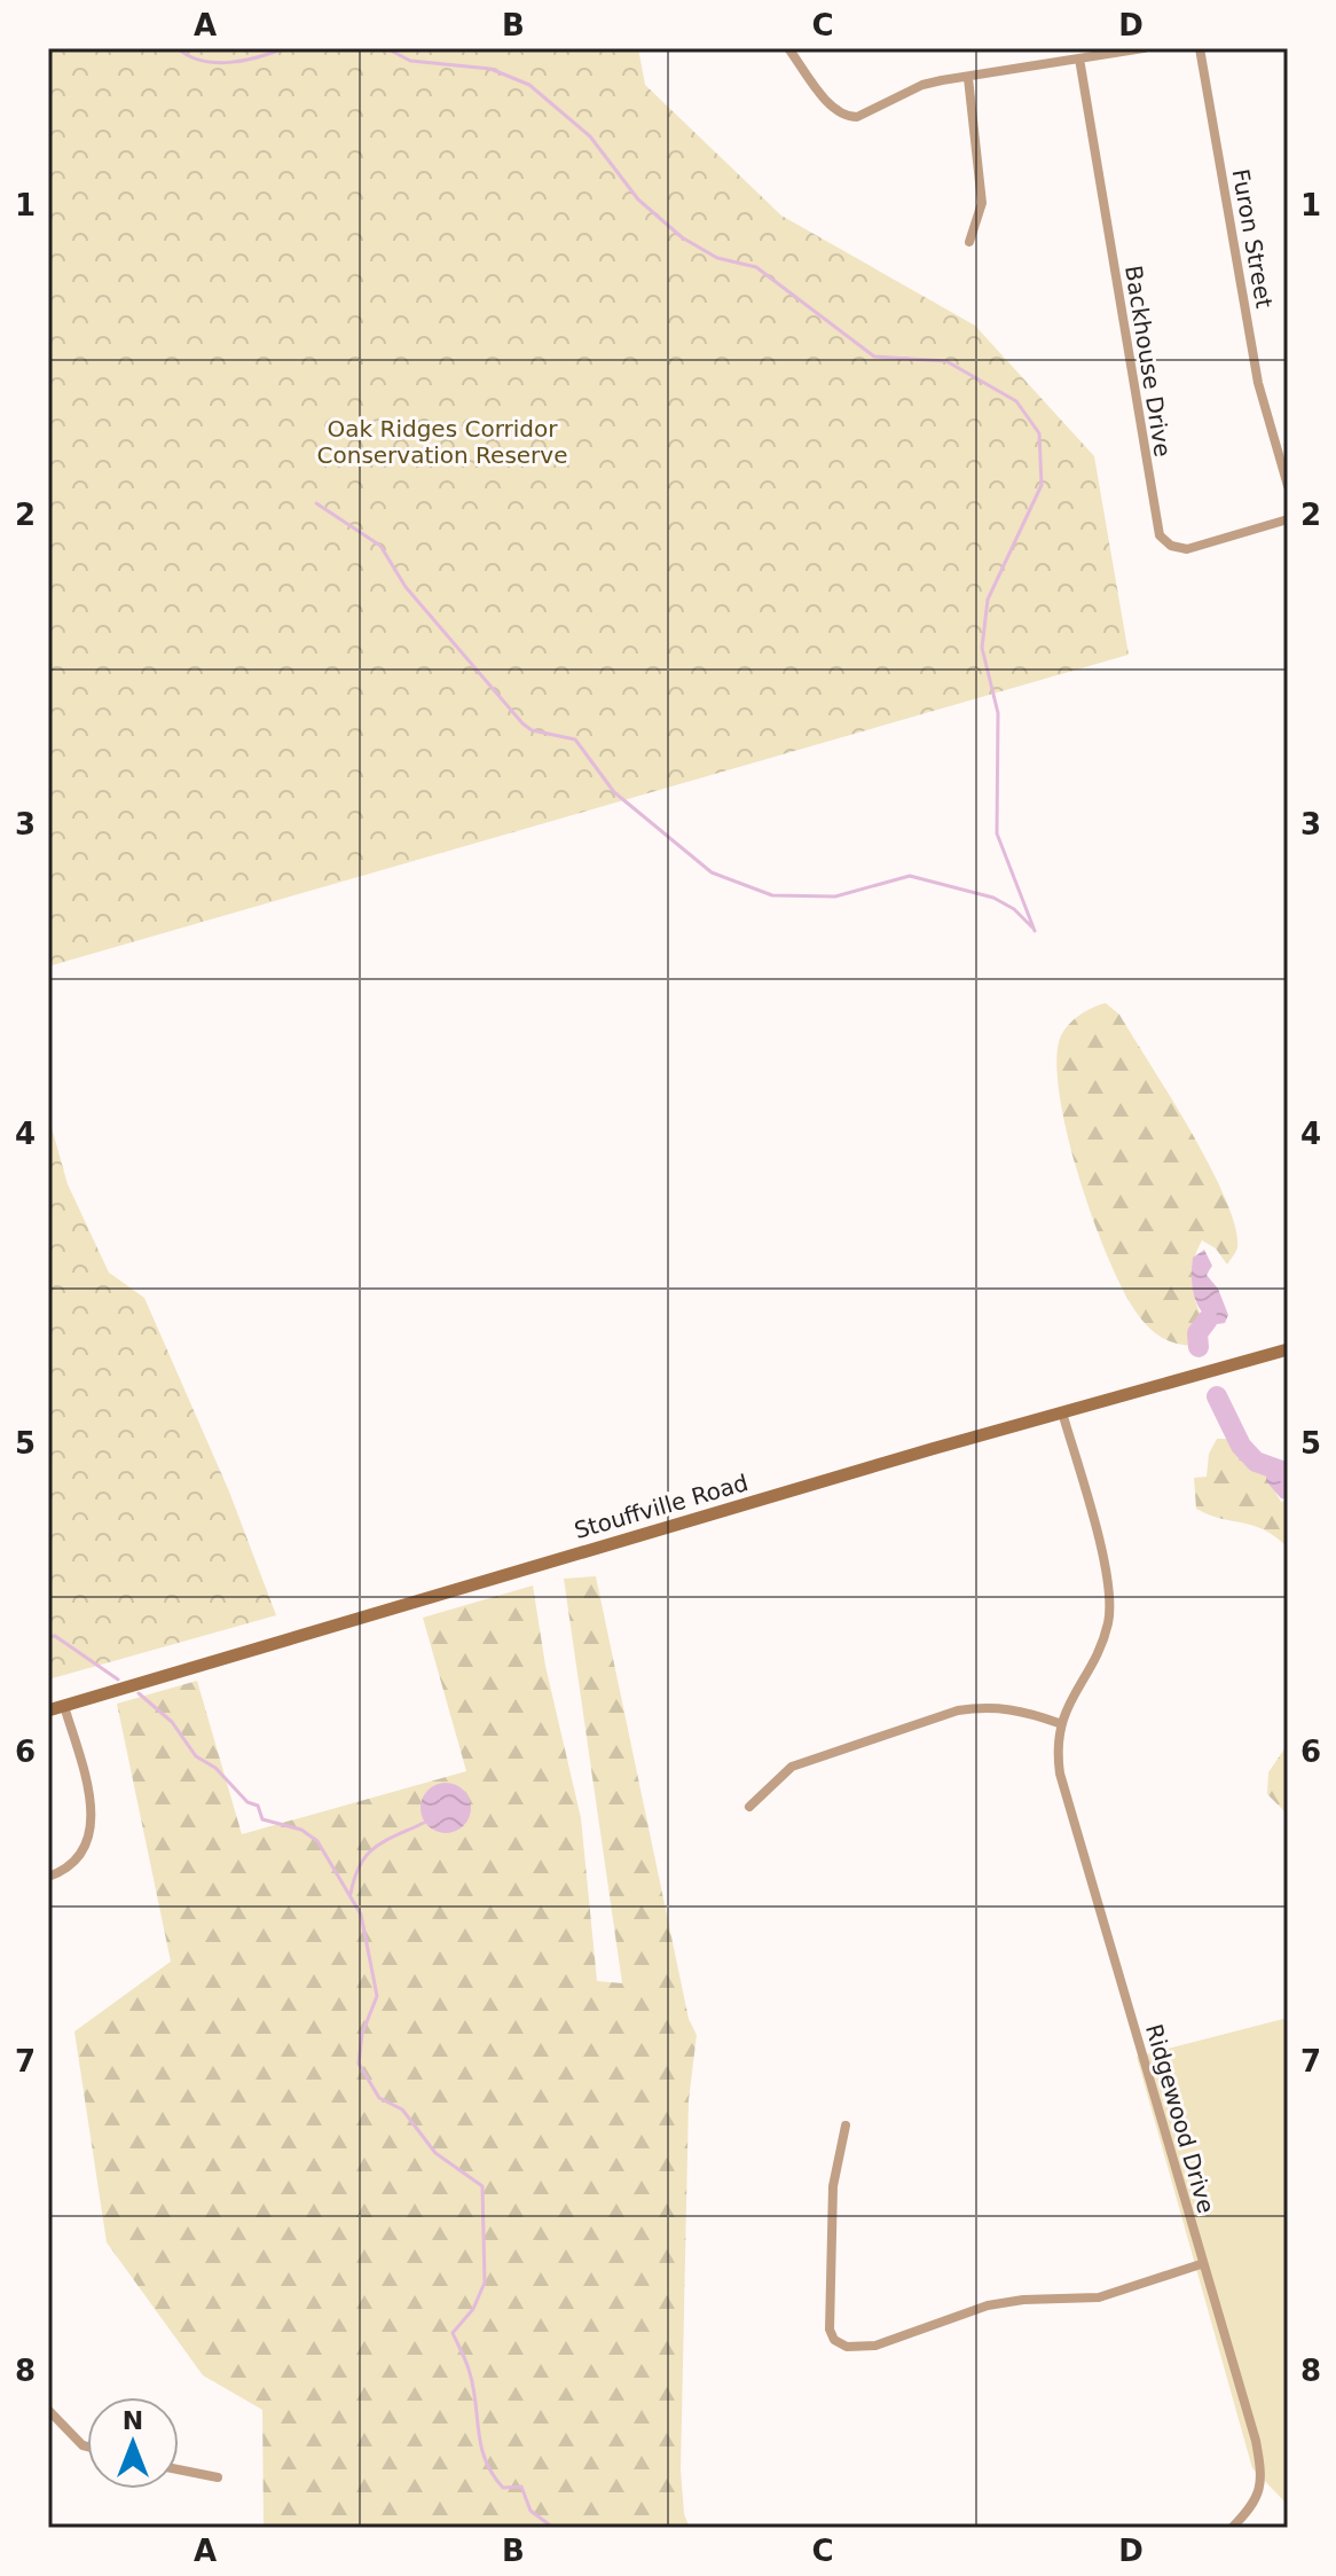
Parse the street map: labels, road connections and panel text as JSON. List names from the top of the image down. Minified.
{"streets":{"main road":["Stouffville Road"],"street":["Furon Street","Backhouse Drive","Ridgewood Drive"]},"crossings":[["Stouffville Road","Ridgewood Drive"]],"parks":["Oak Ridges Corridor Conservation Reserve"],"north":"top","grid":{"columns":["A","B","C","D"],"rows":["1","2","3","4","5","6","7","8"]}}
